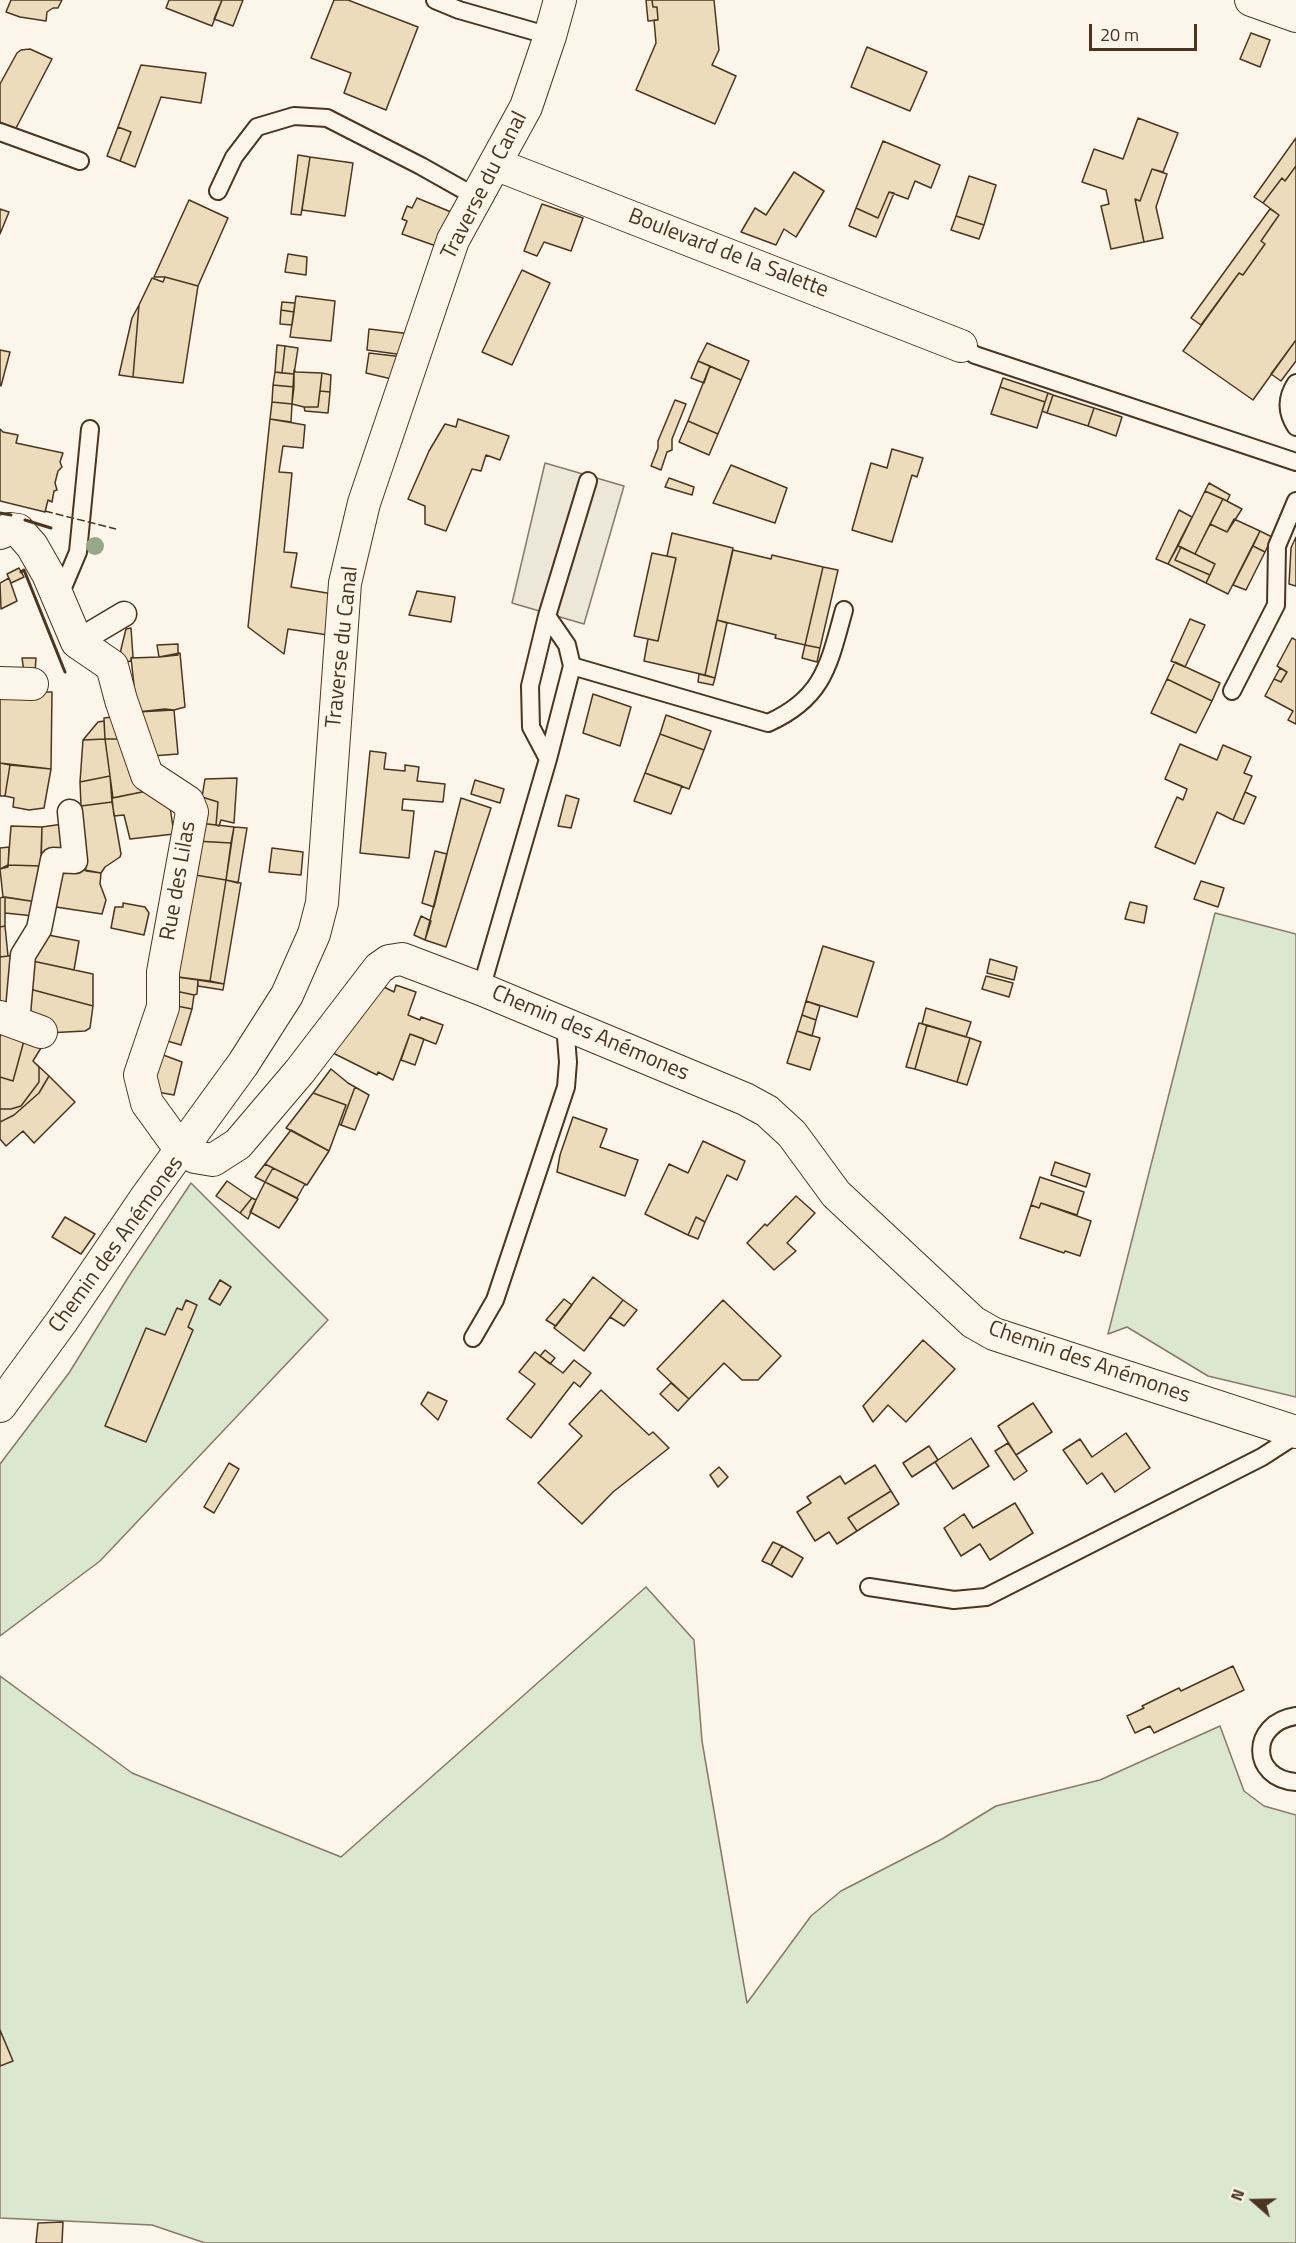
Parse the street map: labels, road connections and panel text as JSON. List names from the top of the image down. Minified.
{"streets":{"street":["Traverse du Canal","Boulevard de la Salette","Rue des Lilas","Chemin des Anémones"]},"crossings":[["Traverse du Canal","Boulevard de la Salette"],["Traverse du Canal","Rue des Lilas"],["Traverse du Canal","Chemin des Anémones"],["Rue des Lilas","Chemin des Anémones"]],"scale_bar":"20 m","north":"left"}
